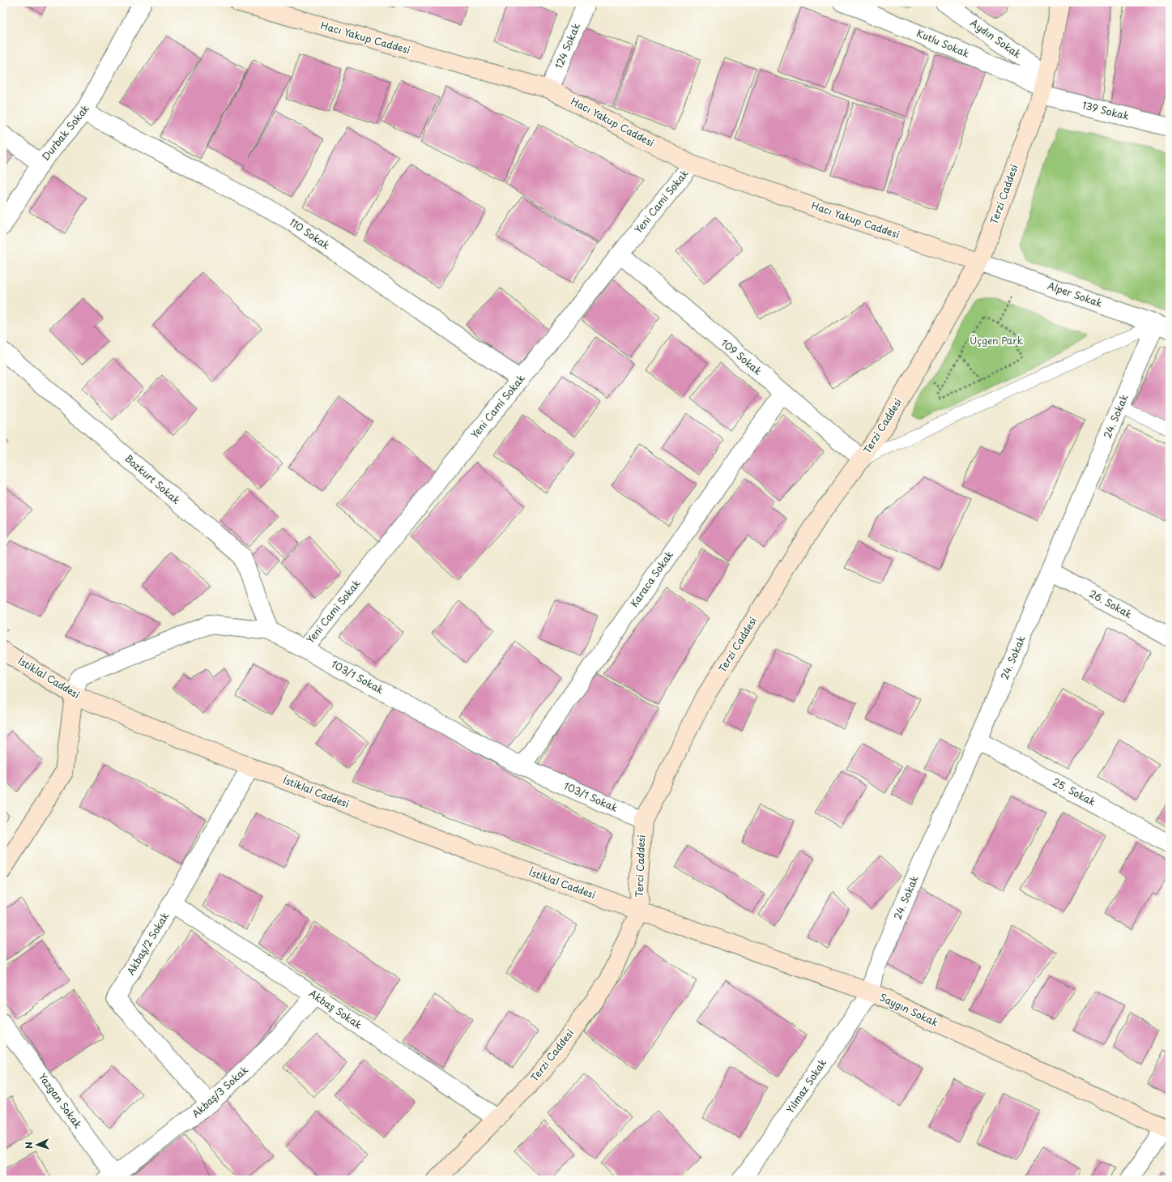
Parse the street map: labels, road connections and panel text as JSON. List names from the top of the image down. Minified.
{"streets":{"street":["Hacı Yakup Caddesi","Aydın Sokak","Kutlu Sokak","124 Sokak","139 Sokak","Durbak Sokak","Terzi Caddesi","Yeni Cami Sokak","110 Sokak","Alper Sokak","109 Sokak","24. Sokak","Bozkurt Sokak","Karaca Sokak","26. Sokak","103/1 Sokak","İstiklal Caddesi","25. Sokak","Terci Caddesi","Akbaş/2 Sokak","Akbaş Sokak","Saygın Sokak","Yılmaz Sokak","Akbaş/3 Sokak","Yazgan Sokak"]},"crossings":[["Hacı Yakup Caddesi","124 Sokak"],["Hacı Yakup Caddesi","Terzi Caddesi"],["Hacı Yakup Caddesi","Yeni Cami Sokak"],["Hacı Yakup Caddesi","Alper Sokak"],["Aydın Sokak","Kutlu Sokak"],["Aydın Sokak","139 Sokak"],["Aydın Sokak","Terzi Caddesi"],["Kutlu Sokak","139 Sokak"],["Kutlu Sokak","Terzi Caddesi"],["139 Sokak","Terzi Caddesi"],["Durbak Sokak","110 Sokak"],["Terzi Caddesi","Alper Sokak"],["Terzi Caddesi","109 Sokak"],["Terzi Caddesi","103/1 Sokak"],["Terzi Caddesi","İstiklal Caddesi"],["Terzi Caddesi","Terci Caddesi"],["Terzi Caddesi","Akbaş Sokak"],["Terzi Caddesi","Saygın Sokak"],["Yeni Cami Sokak","110 Sokak"],["Yeni Cami Sokak","109 Sokak"],["Yeni Cami Sokak","103/1 Sokak"],["Alper Sokak","24. Sokak"],["109 Sokak","Karaca Sokak"],["24. Sokak","26. Sokak"],["24. Sokak","25. Sokak"],["24. Sokak","Saygın Sokak"],["24. Sokak","Yılmaz Sokak"],["Bozkurt Sokak","103/1 Sokak"],["Karaca Sokak","103/1 Sokak"],["103/1 Sokak","İstiklal Caddesi"],["103/1 Sokak","Terci Caddesi"],["İstiklal Caddesi","Terci Caddesi"],["İstiklal Caddesi","Akbaş/2 Sokak"],["İstiklal Caddesi","Saygın Sokak"],["Terci Caddesi","Saygın Sokak"],["Akbaş/2 Sokak","Akbaş Sokak"],["Akbaş/2 Sokak","Akbaş/3 Sokak"],["Akbaş Sokak","Akbaş/3 Sokak"],["Saygın Sokak","Yılmaz Sokak"],["Akbaş/3 Sokak","Yazgan Sokak"]],"parks":["Üçgen Park"],"north":"left"}
